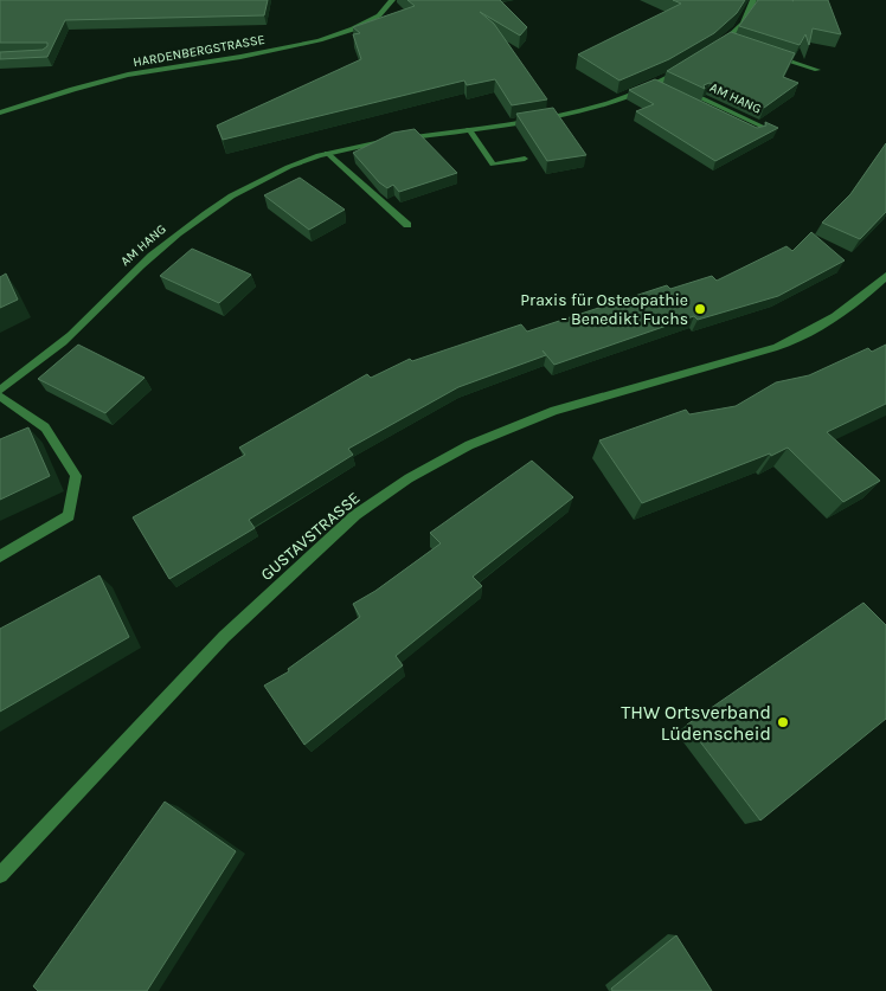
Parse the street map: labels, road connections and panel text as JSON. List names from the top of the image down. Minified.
{"streets":{"street":["HARDENBERGSTRASSE","AM HANG","GUSTAVSTRASSE"]},"places":["Praxis für Osteopathie - Benedikt Fuchs","THW Ortsverband Lüdenscheid"]}
